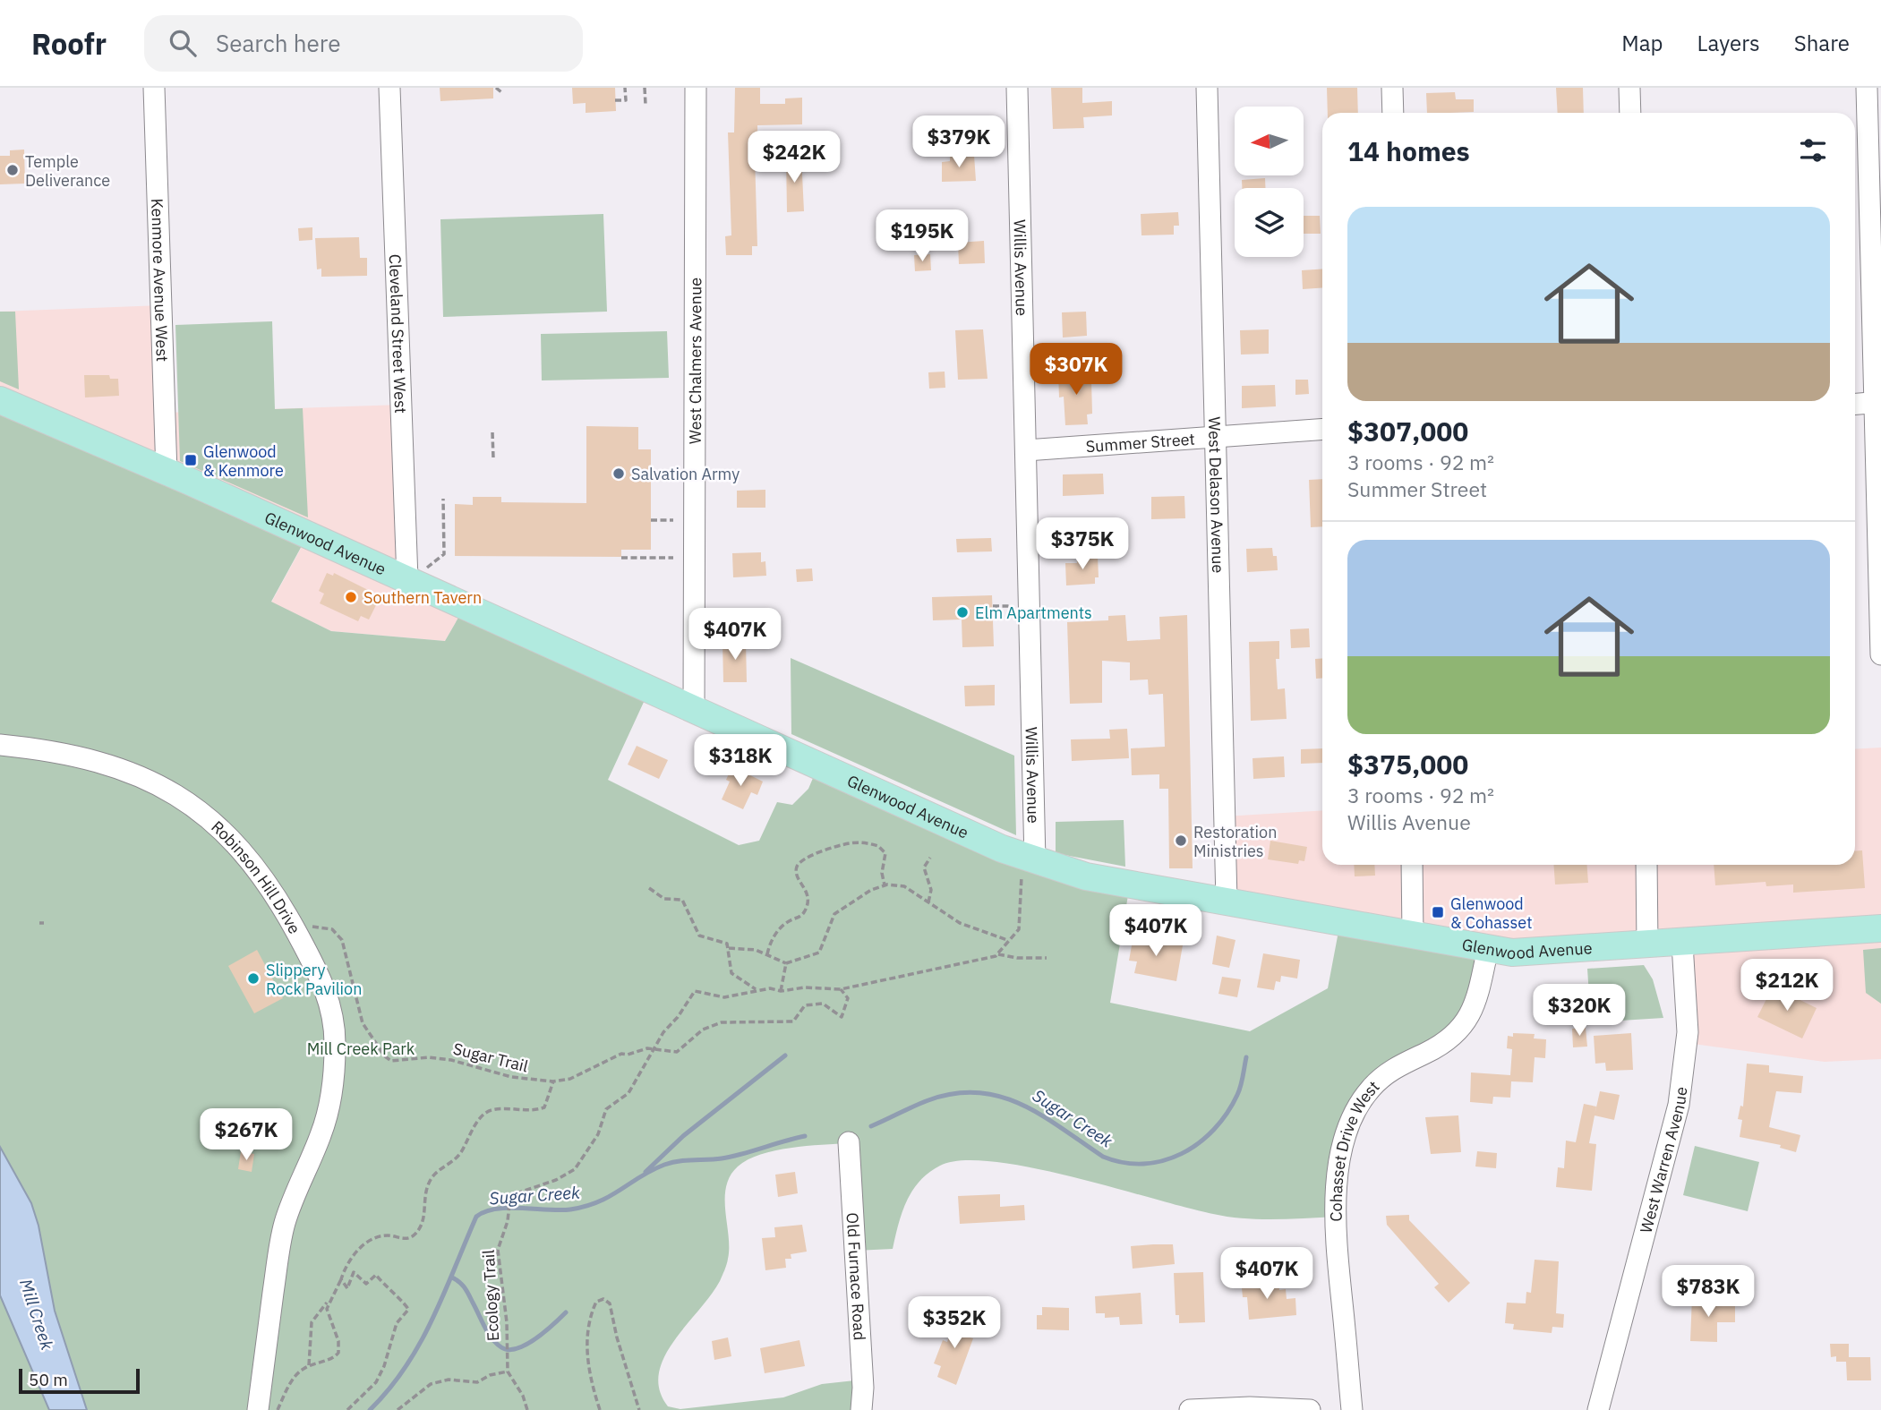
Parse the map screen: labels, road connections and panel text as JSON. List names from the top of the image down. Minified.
{"streets":{"main road":["Glenwood Avenue"],"street":["Willis Avenue","Kenmore Avenue West","Cleveland Street West","West Chalmers Avenue","Summer Street","West Delason Avenue","Robinson Hill Drive","Cohasset Drive West","West Warren Avenue","Old Furnace Road"],"path":["Sugar Trail","Ecology Trail"]},"crossings":[["Willis Avenue","Summer Street"],["Willis Avenue","Glenwood Avenue"],["Kenmore Avenue West","Glenwood Avenue"],["Cleveland Street West","Glenwood Avenue"],["West Chalmers Avenue","Glenwood Avenue"],["Summer Street","West Delason Avenue"],["West Delason Avenue","Glenwood Avenue"],["Glenwood Avenue","Cohasset Drive West"],["Glenwood Avenue","West Warren Avenue"]],"water":["Sugar Creek","Mill Creek"],"parks":["Mill Creek Park"],"places":{"other":["Temple Deliverance","Salvation Army","Southern Tavern","Elm Apartments","Restoration Ministries","Slippery Rock Pavilion"],"transit":["Glenwood & Kenmore","Glenwood & Cohasset"]},"scale_bar":"50 m","north":"left","page":{"header":"Roofr","search":"Search here","nav":["Map","Layers","Share"],"heading":"14 homes","price":["$379K","$242K","$195K","$307K","$375K","$407K","$318K","$407K","$212K","$320K","$267K","$407K","$783K","$352K"],"list":[{"name":"$307,000","note":"3 rooms · 92 m² · Summer Street"},{"name":"$375,000","note":"3 rooms · 92 m² · Willis Avenue"}],"scale":"50 m"}}
